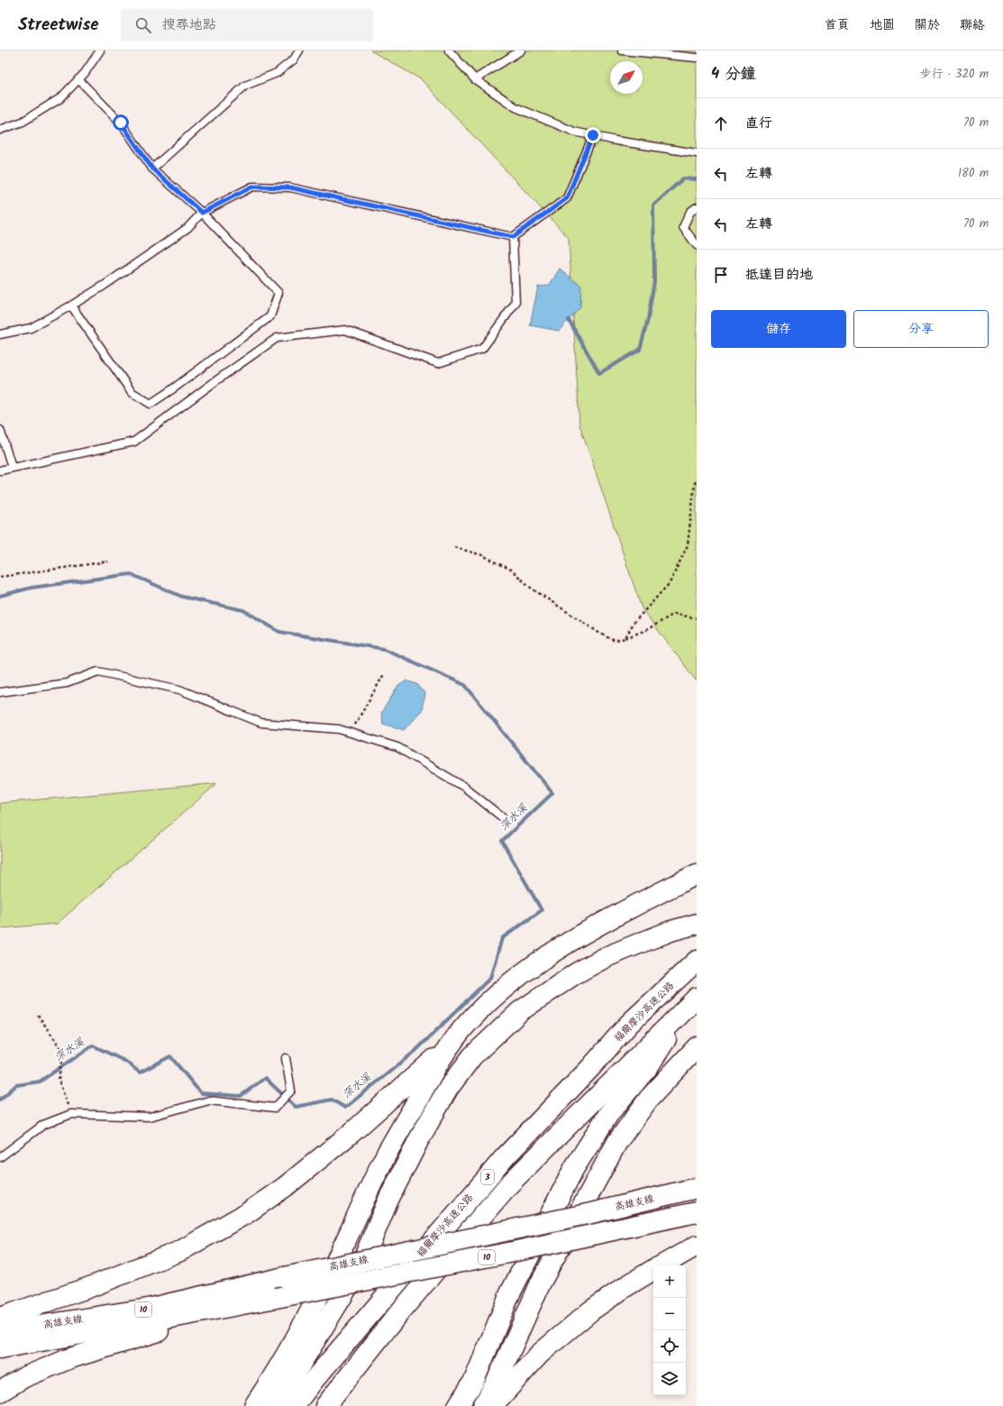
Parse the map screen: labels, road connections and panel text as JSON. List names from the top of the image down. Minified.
{"streets":{"highway":["福爾摩沙高速公路","3","高雄支線","10"]},"water":["深水溪"],"north":"top right","page":{"header":"Streetwise","search":"搜尋地點","nav":["首頁","地圖","關於","聯絡"],"heading":["4 分鐘","步行 · 320 m"],"list":[["直行","70 m"],["左轉","180 m"],["左轉","70 m"],"抵達目的地"],"buttons":["儲存","分享"],"map_buttons":["+","−"]}}
